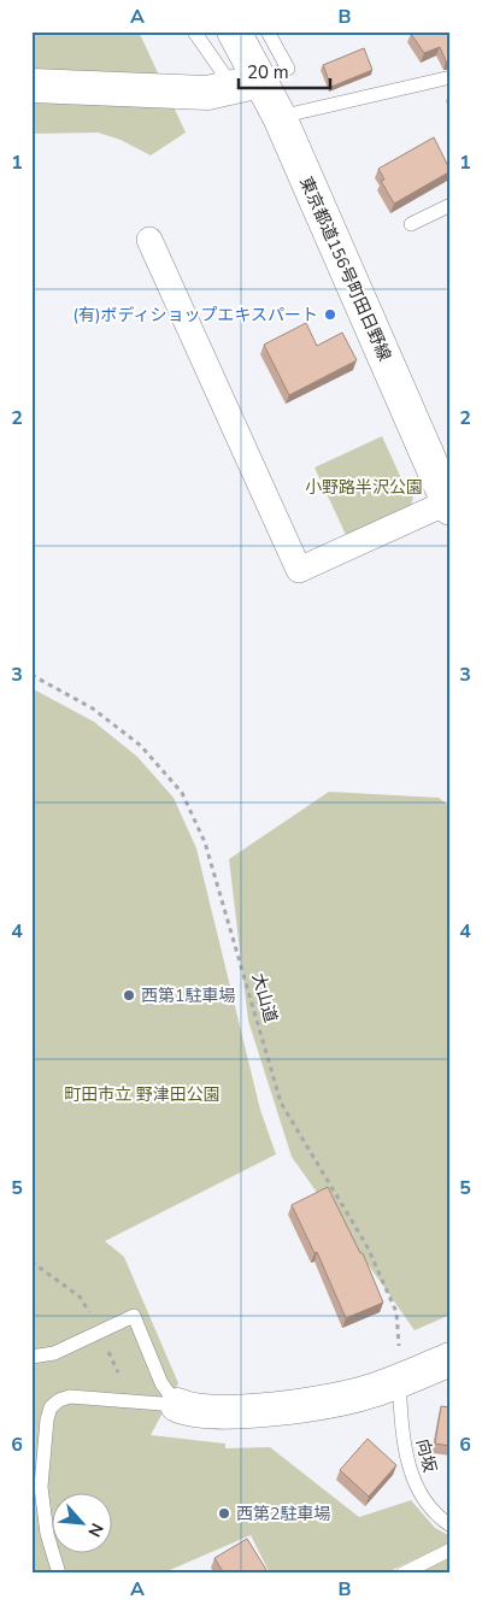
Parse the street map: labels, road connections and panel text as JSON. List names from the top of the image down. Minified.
{"streets":{"main road":["東京都道156号町田日野線"],"lane":["向坂"],"path":["大山道"]},"crossings":[["大山道","向坂"]],"parks":["小野路半沢公園","町田市立 野津田公園"],"places":["(有)ボディショップエキスパート","西第1駐車場","西第2駐車場"],"scale_bar":"20 m","north":"bottom right","grid":{"columns":["A","B"],"rows":["1","2","3","4","5","6"]}}
